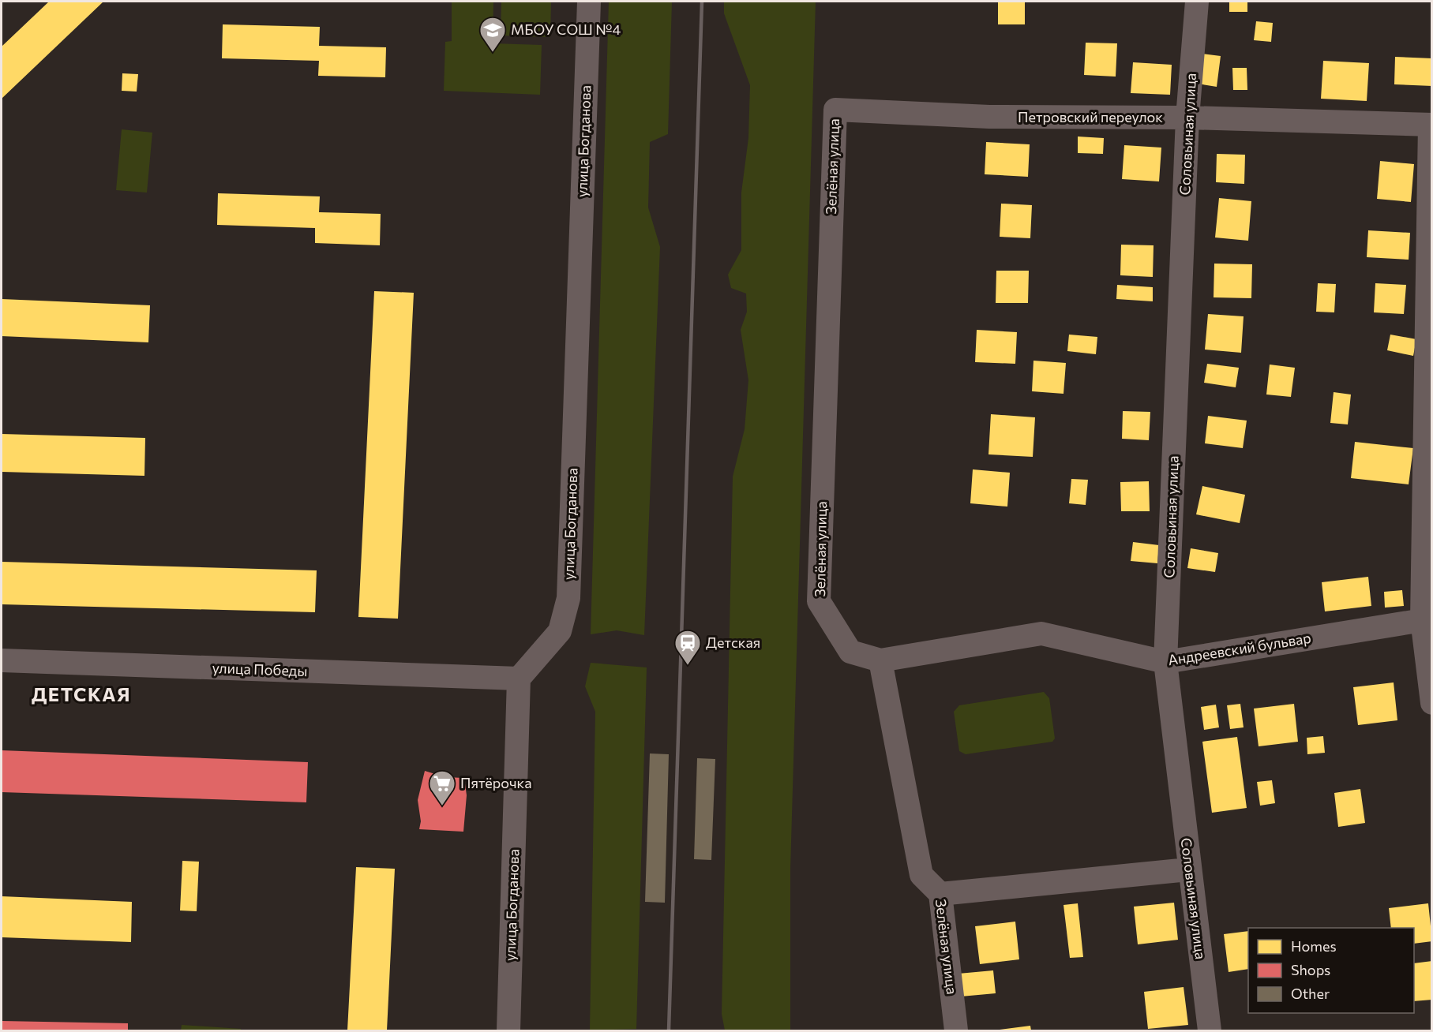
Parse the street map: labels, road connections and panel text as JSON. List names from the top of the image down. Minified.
{"streets":{"street":["Петровский переулок","Соловьиная улица","улица Богданова","Зелёная улица","Андреевский бульвар","улица Победы"]},"crossings":[["Петровский переулок","Соловьиная улица"],["Петровский переулок","Зелёная улица"],["Соловьиная улица","Андреевский бульвар"],["улица Богданова","улица Победы"],["Зелёная улица","Андреевский бульвар"]],"districts":["ДЕТСКАЯ"],"places":{"school or university":["МБОУ СОШ №4"],"station":["Детская"],"supermarket":["Пятёрочка"]},"legend":["Homes","Shops","Other"]}
